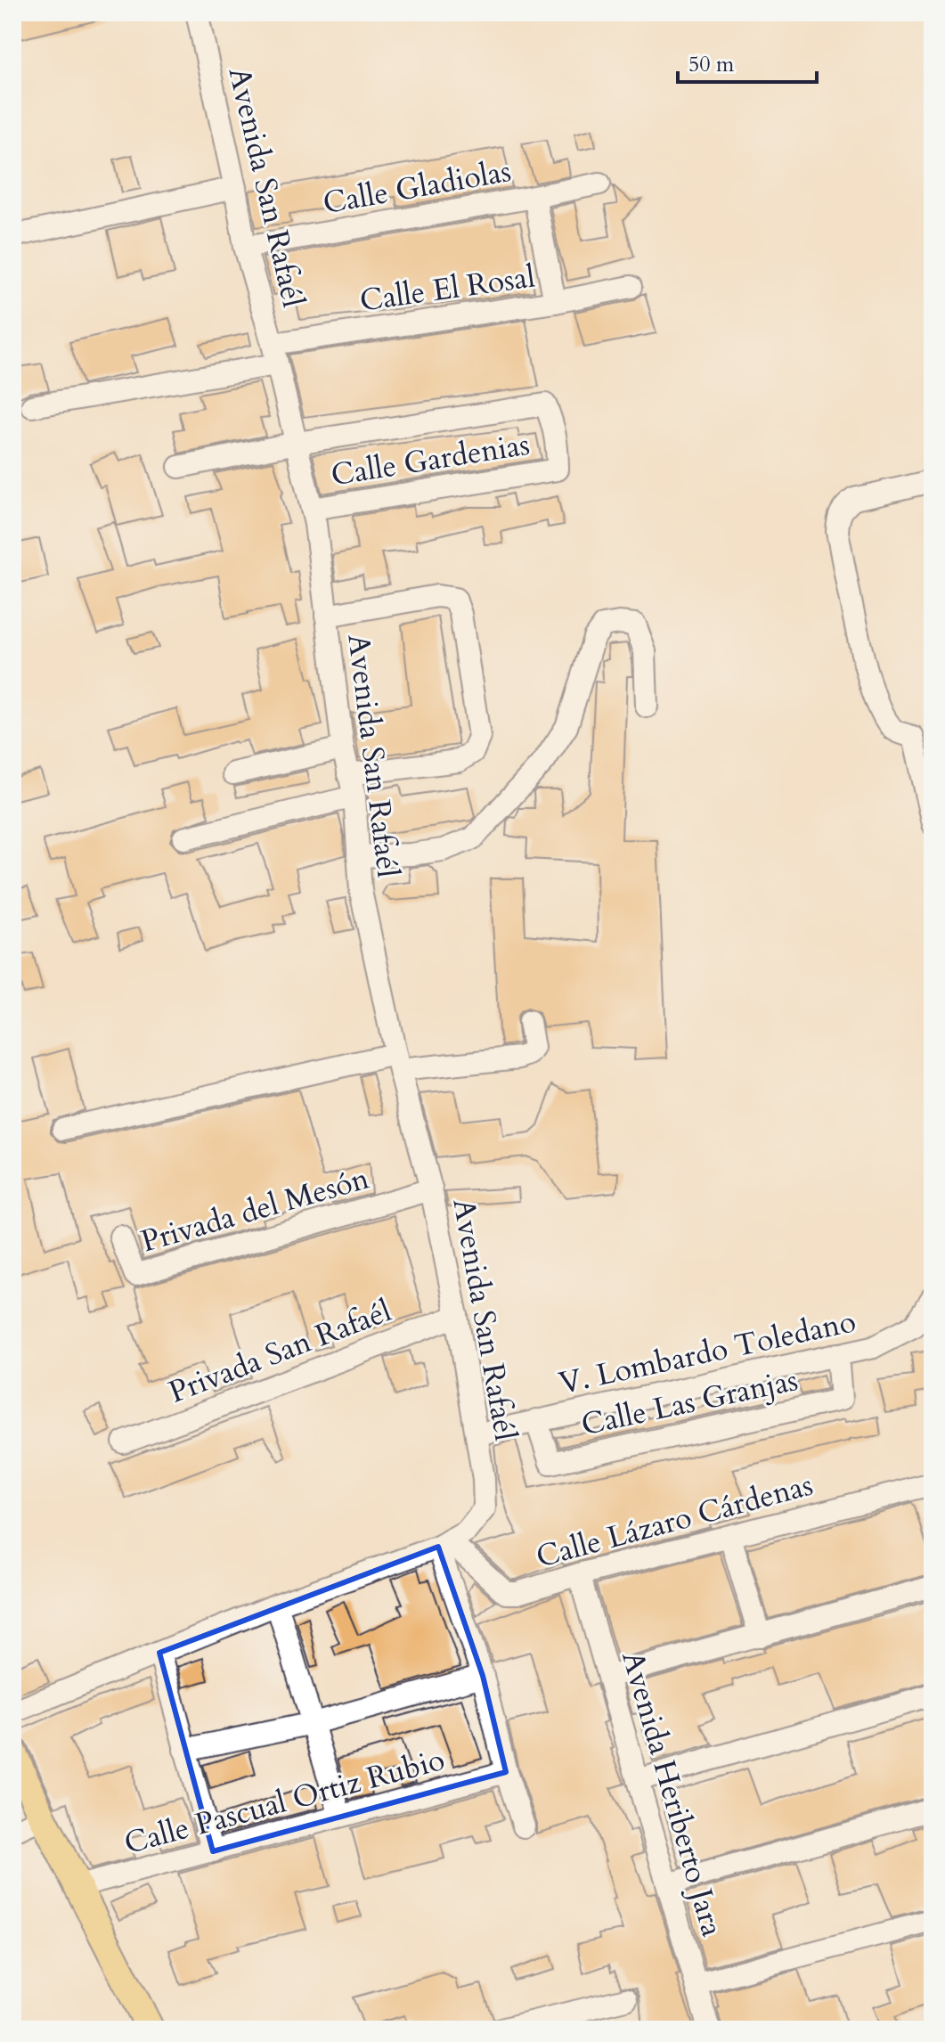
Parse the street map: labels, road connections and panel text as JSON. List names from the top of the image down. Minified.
{"streets":{"street":["Calle Gladiolas","Avenida San Rafaél","Calle El Rosal","Calle Gardenias","Privada del Mesón","Privada San Rafaél","V. Lombardo Toledano","Calle Las Granjas","Calle Lázaro Cárdenas","Avenida Heriberto Jara","Calle Pascual Ortiz Rubio"]},"crossings":[["Calle Gladiolas","Avenida San Rafaél"],["Avenida San Rafaél","Calle El Rosal"],["Avenida San Rafaél","Calle Gardenias"],["Avenida San Rafaél","Privada del Mesón"],["Avenida San Rafaél","Privada San Rafaél"],["Avenida San Rafaél","V. Lombardo Toledano"],["Avenida San Rafaél","Calle Lázaro Cárdenas"],["V. Lombardo Toledano","Calle Las Granjas"],["Calle Lázaro Cárdenas","Avenida Heriberto Jara"]],"scale_bar":"50 m"}
